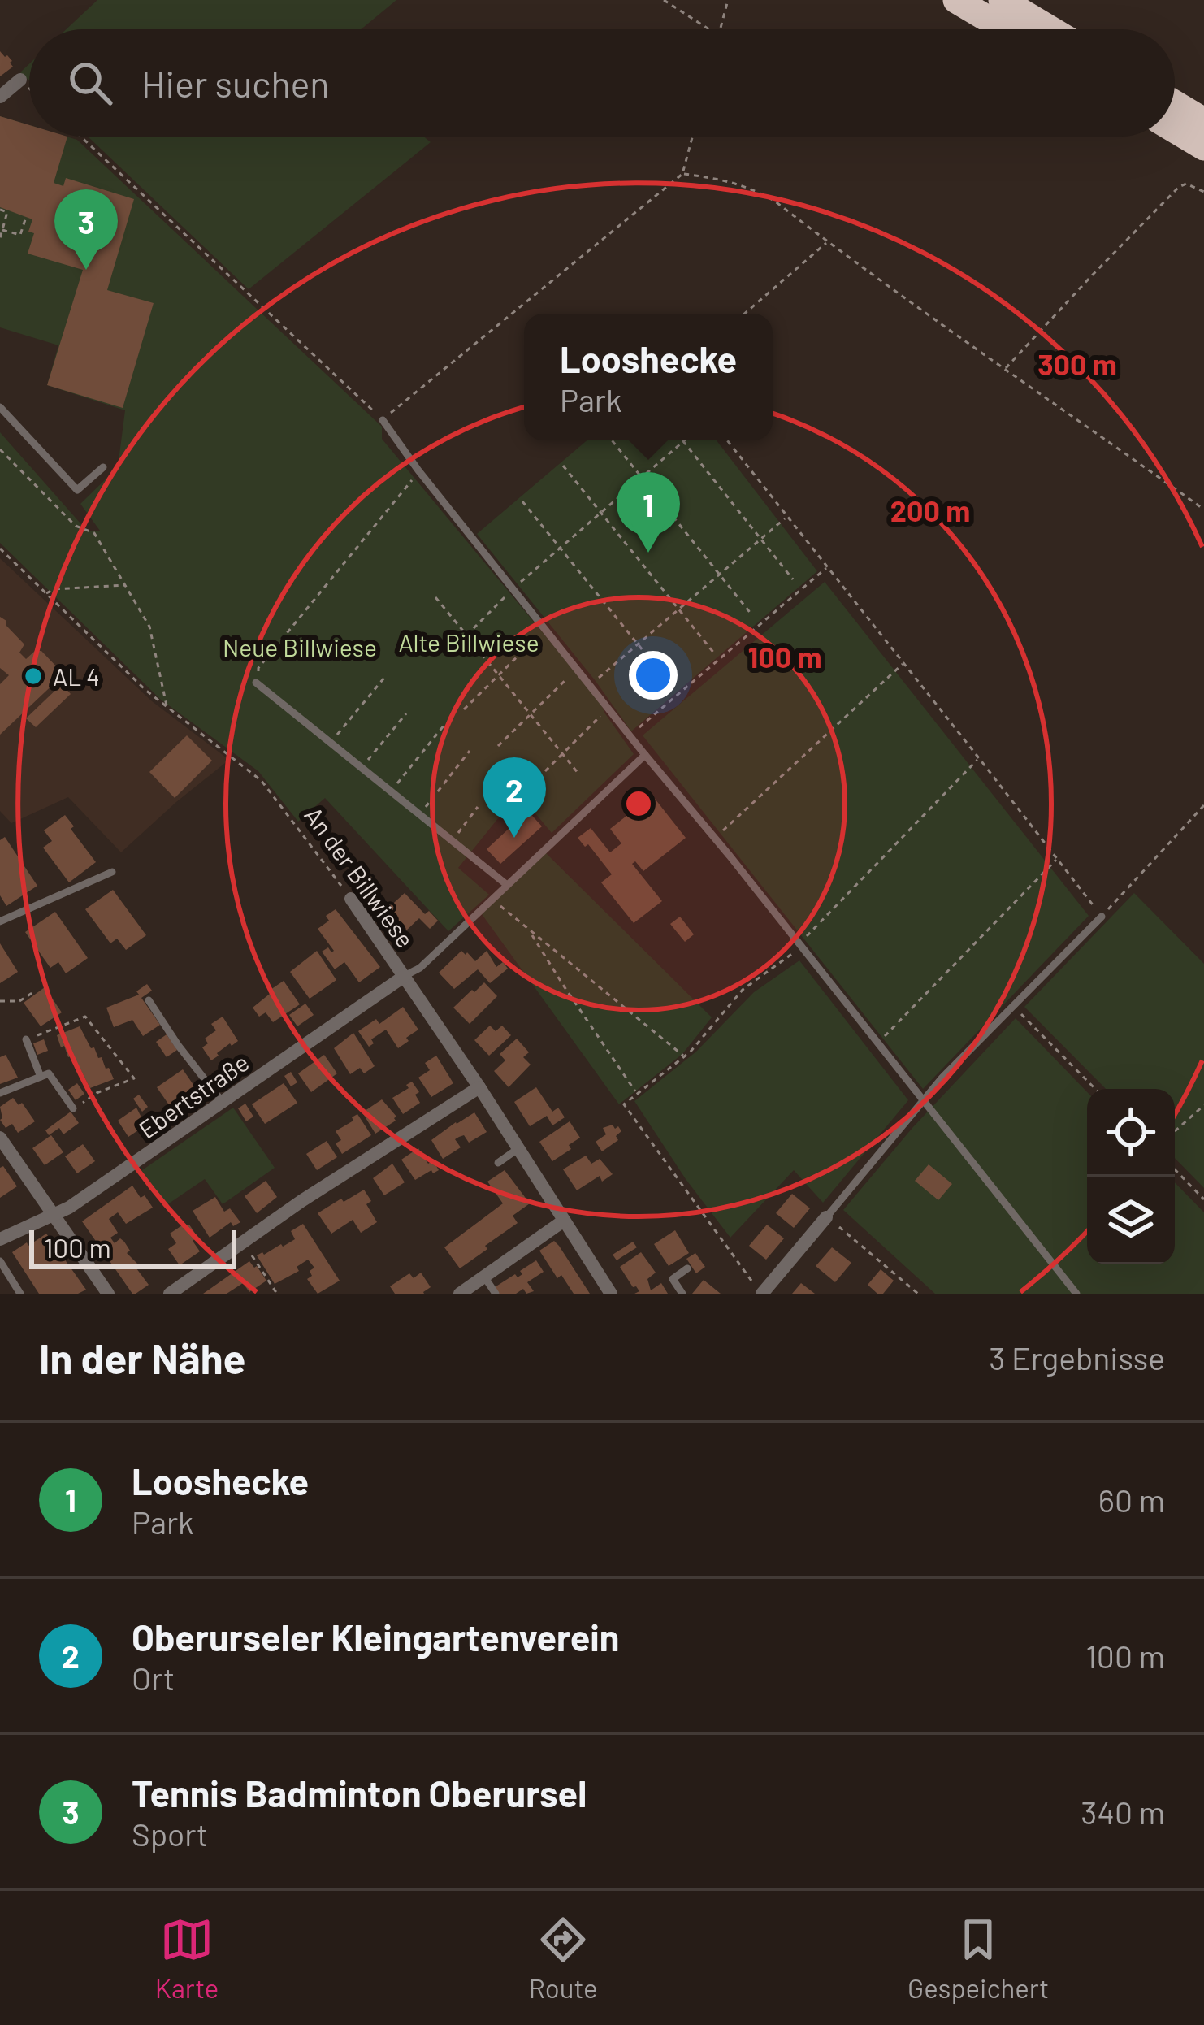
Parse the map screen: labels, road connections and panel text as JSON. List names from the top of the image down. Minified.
{"streets":{"street":["An der Billwiese","Ebertstraße"]},"crossings":[["An der Billwiese","Ebertstraße"]],"parks":["Alte Billwiese","Neue Billwiese"],"places":["AL 4"],"scale_bar":"100 m","page":{"search":"Hier suchen","pins":["3","1","2"],"popup":["Looshecke","Park"],"scale":"100 m","heading":["In der Nähe","3 Ergebnisse"],"list":[{"mark":"1","name":"Looshecke","note":"Park","value":"60 m"},{"mark":"2","name":"Oberurseler Kleingartenverein","note":"Ort","value":"100 m"},{"mark":"3","name":"Tennis Badminton Oberursel","note":"Sport","value":"340 m"}],"nav":["Karte","Route","Gespeichert"]},"rings":["300 m","200 m","100 m"]}
